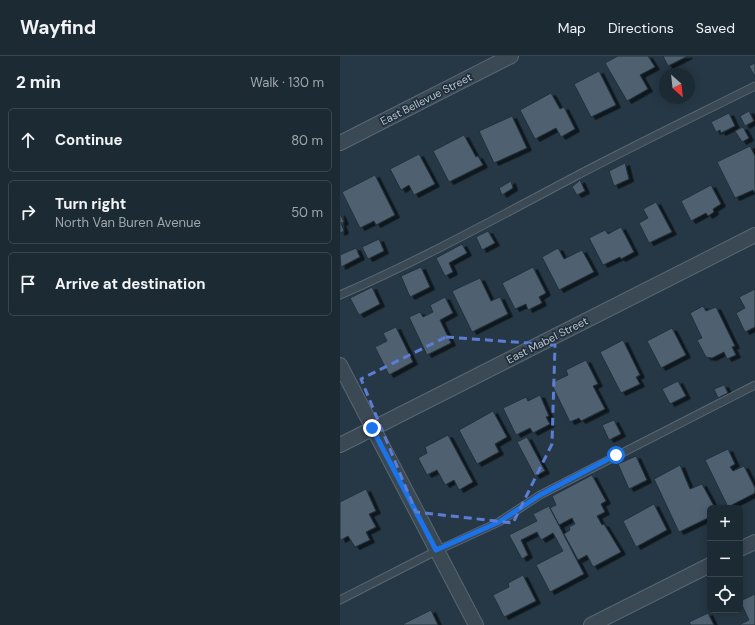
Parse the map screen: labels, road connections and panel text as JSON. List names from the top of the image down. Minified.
{"streets":{"street":["East Bellevue Street","East Mabel Street"]},"north":"bottom right","page":{"header":"Wayfind","nav":["Map","Directions","Saved"],"heading":["2 min","Walk · 130 m"],"list":[["Continue","80 m"],["Turn right","North Van Buren Avenue","50 m"],"Arrive at destination"],"map_buttons":["+","−"]}}
